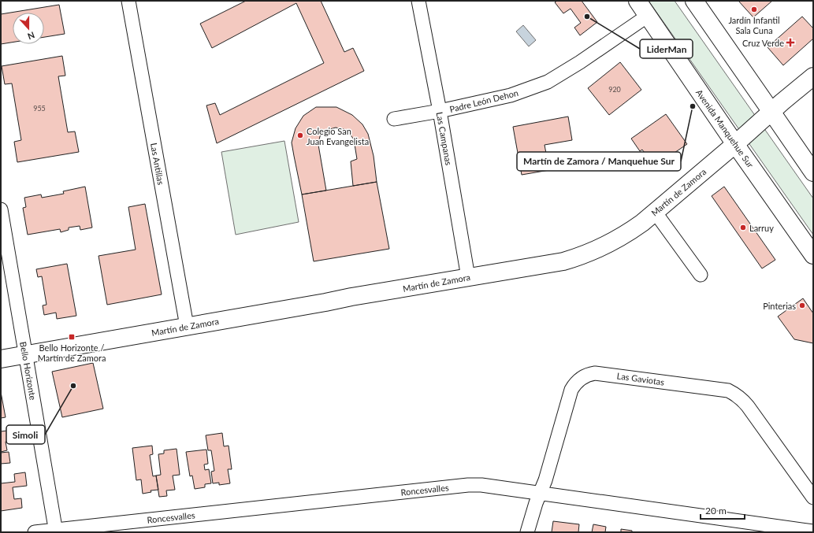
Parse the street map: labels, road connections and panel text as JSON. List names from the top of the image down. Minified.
{"streets":{"street":["Padre León Dehon","Avenida Manquehue Sur","Las Campanas","Las Antillas","Martín de Zamora","Bello Horizonte","Las Gaviotas","Roncesvalles"]},"crossings":[["Padre León Dehon","Avenida Manquehue Sur"],["Padre León Dehon","Las Campanas"],["Avenida Manquehue Sur","Martín de Zamora"],["Las Campanas","Martín de Zamora"],["Las Antillas","Martín de Zamora"],["Martín de Zamora","Bello Horizonte"],["Bello Horizonte","Roncesvalles"],["Las Gaviotas","Roncesvalles"]],"places":{"other":["Jardín Infantil Sala Cuna","LiderMan","Martín de Zamora / Manquehue Sur","Colegio San Juan Evangelista","Larruy","Pinterias","Simoli"],"health":["Cruz Verde"],"transit":["Bello Horizonte / Martín de Zamora"]},"house_numbers":["920","955"],"scale_bar":"20 m","north":"bottom"}
